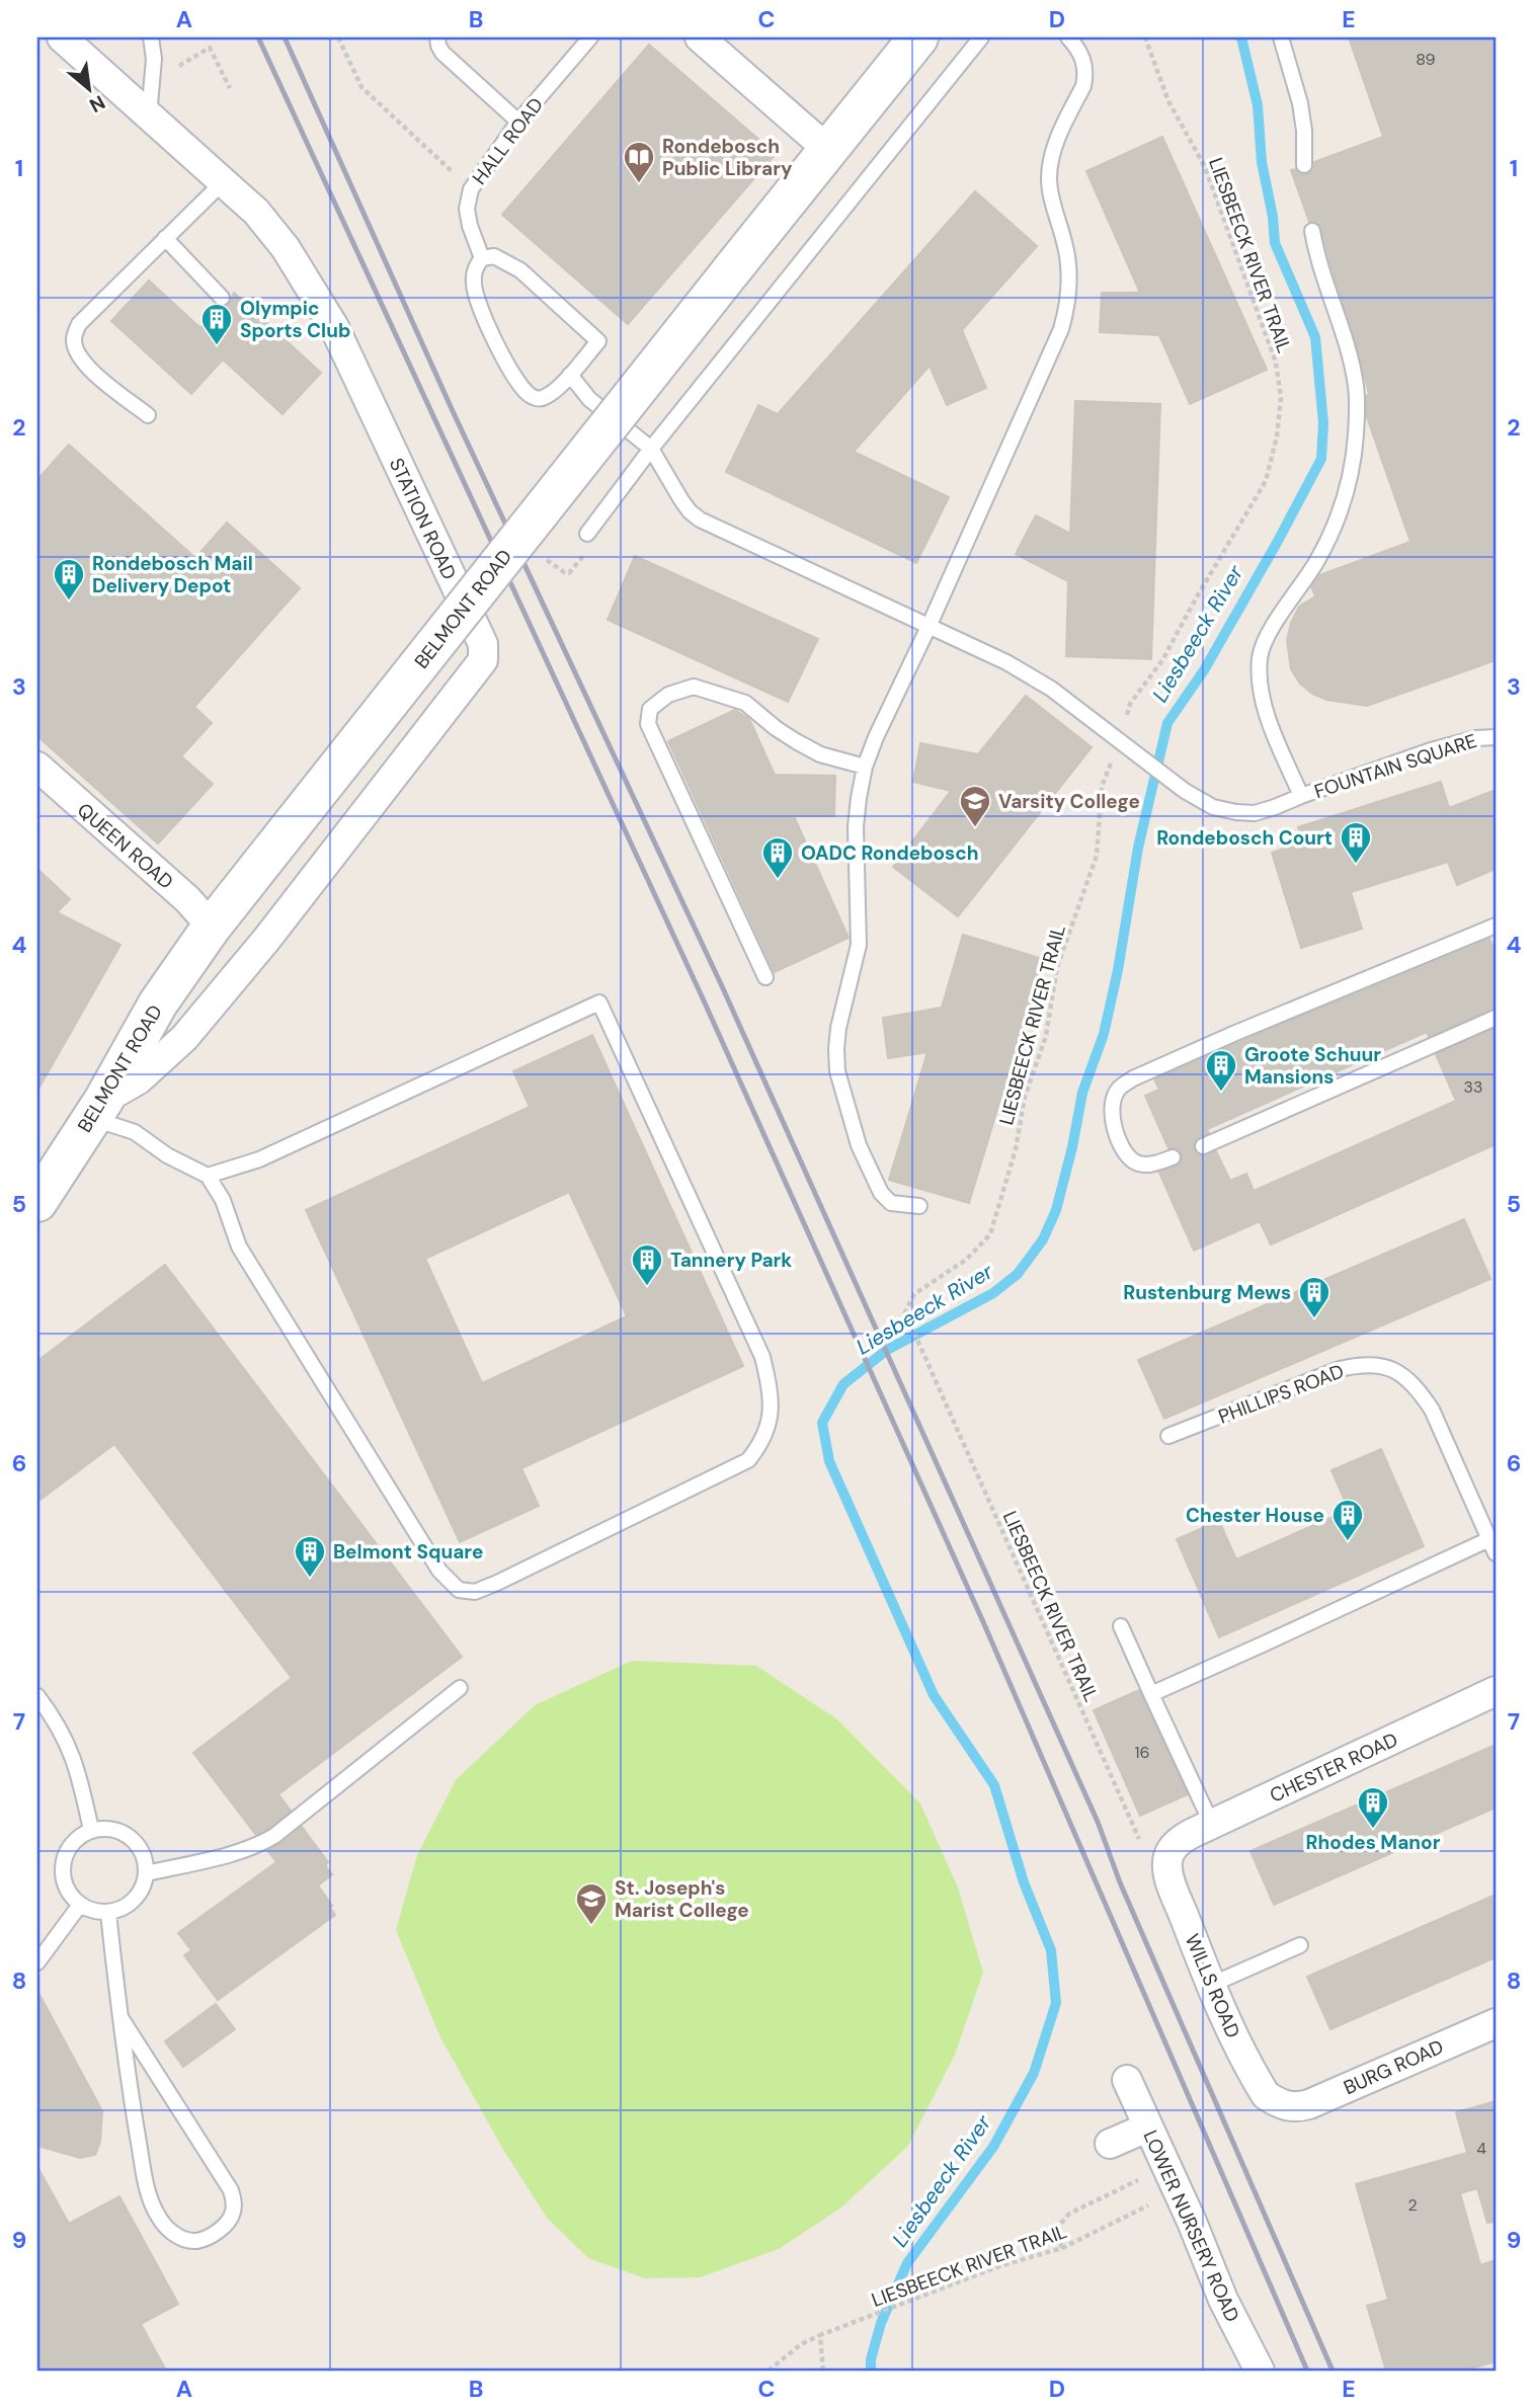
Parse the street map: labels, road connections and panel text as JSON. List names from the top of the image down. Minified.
{"streets":{"main road":["BELMONT ROAD"],"street":["STATION ROAD","QUEEN ROAD","CHESTER ROAD","WILLS ROAD","BURG ROAD","LOWER NURSERY ROAD"],"lane":["HALL ROAD","FOUNTAIN SQUARE","PHILLIPS ROAD"],"path":["LIESBEECK RIVER TRAIL"]},"crossings":[["LIESBEECK RIVER TRAIL","CHESTER ROAD"],["LIESBEECK RIVER TRAIL","WILLS ROAD"],["STATION ROAD","BELMONT ROAD"],["BELMONT ROAD","QUEEN ROAD"],["CHESTER ROAD","WILLS ROAD"],["WILLS ROAD","BURG ROAD"]],"water":["Liesbeeck River"],"places":{"library":["Rondebosch Public Library"],"building":["Olympic Sports Club","Rondebosch Mail Delivery Depot","Rondebosch Court","OADC Rondebosch","Groote Schuur Mansions","Tannery Park","Rustenburg Mews","Chester House","Belmont Square","Rhodes Manor"],"school or university":["Varsity College","St. Joseph's Marist College"]},"house_numbers":["89","33","16","4","2"],"north":"bottom right","grid":{"columns":["A","B","C","D","E"],"rows":["1","2","3","4","5","6","7","8","9"]}}
